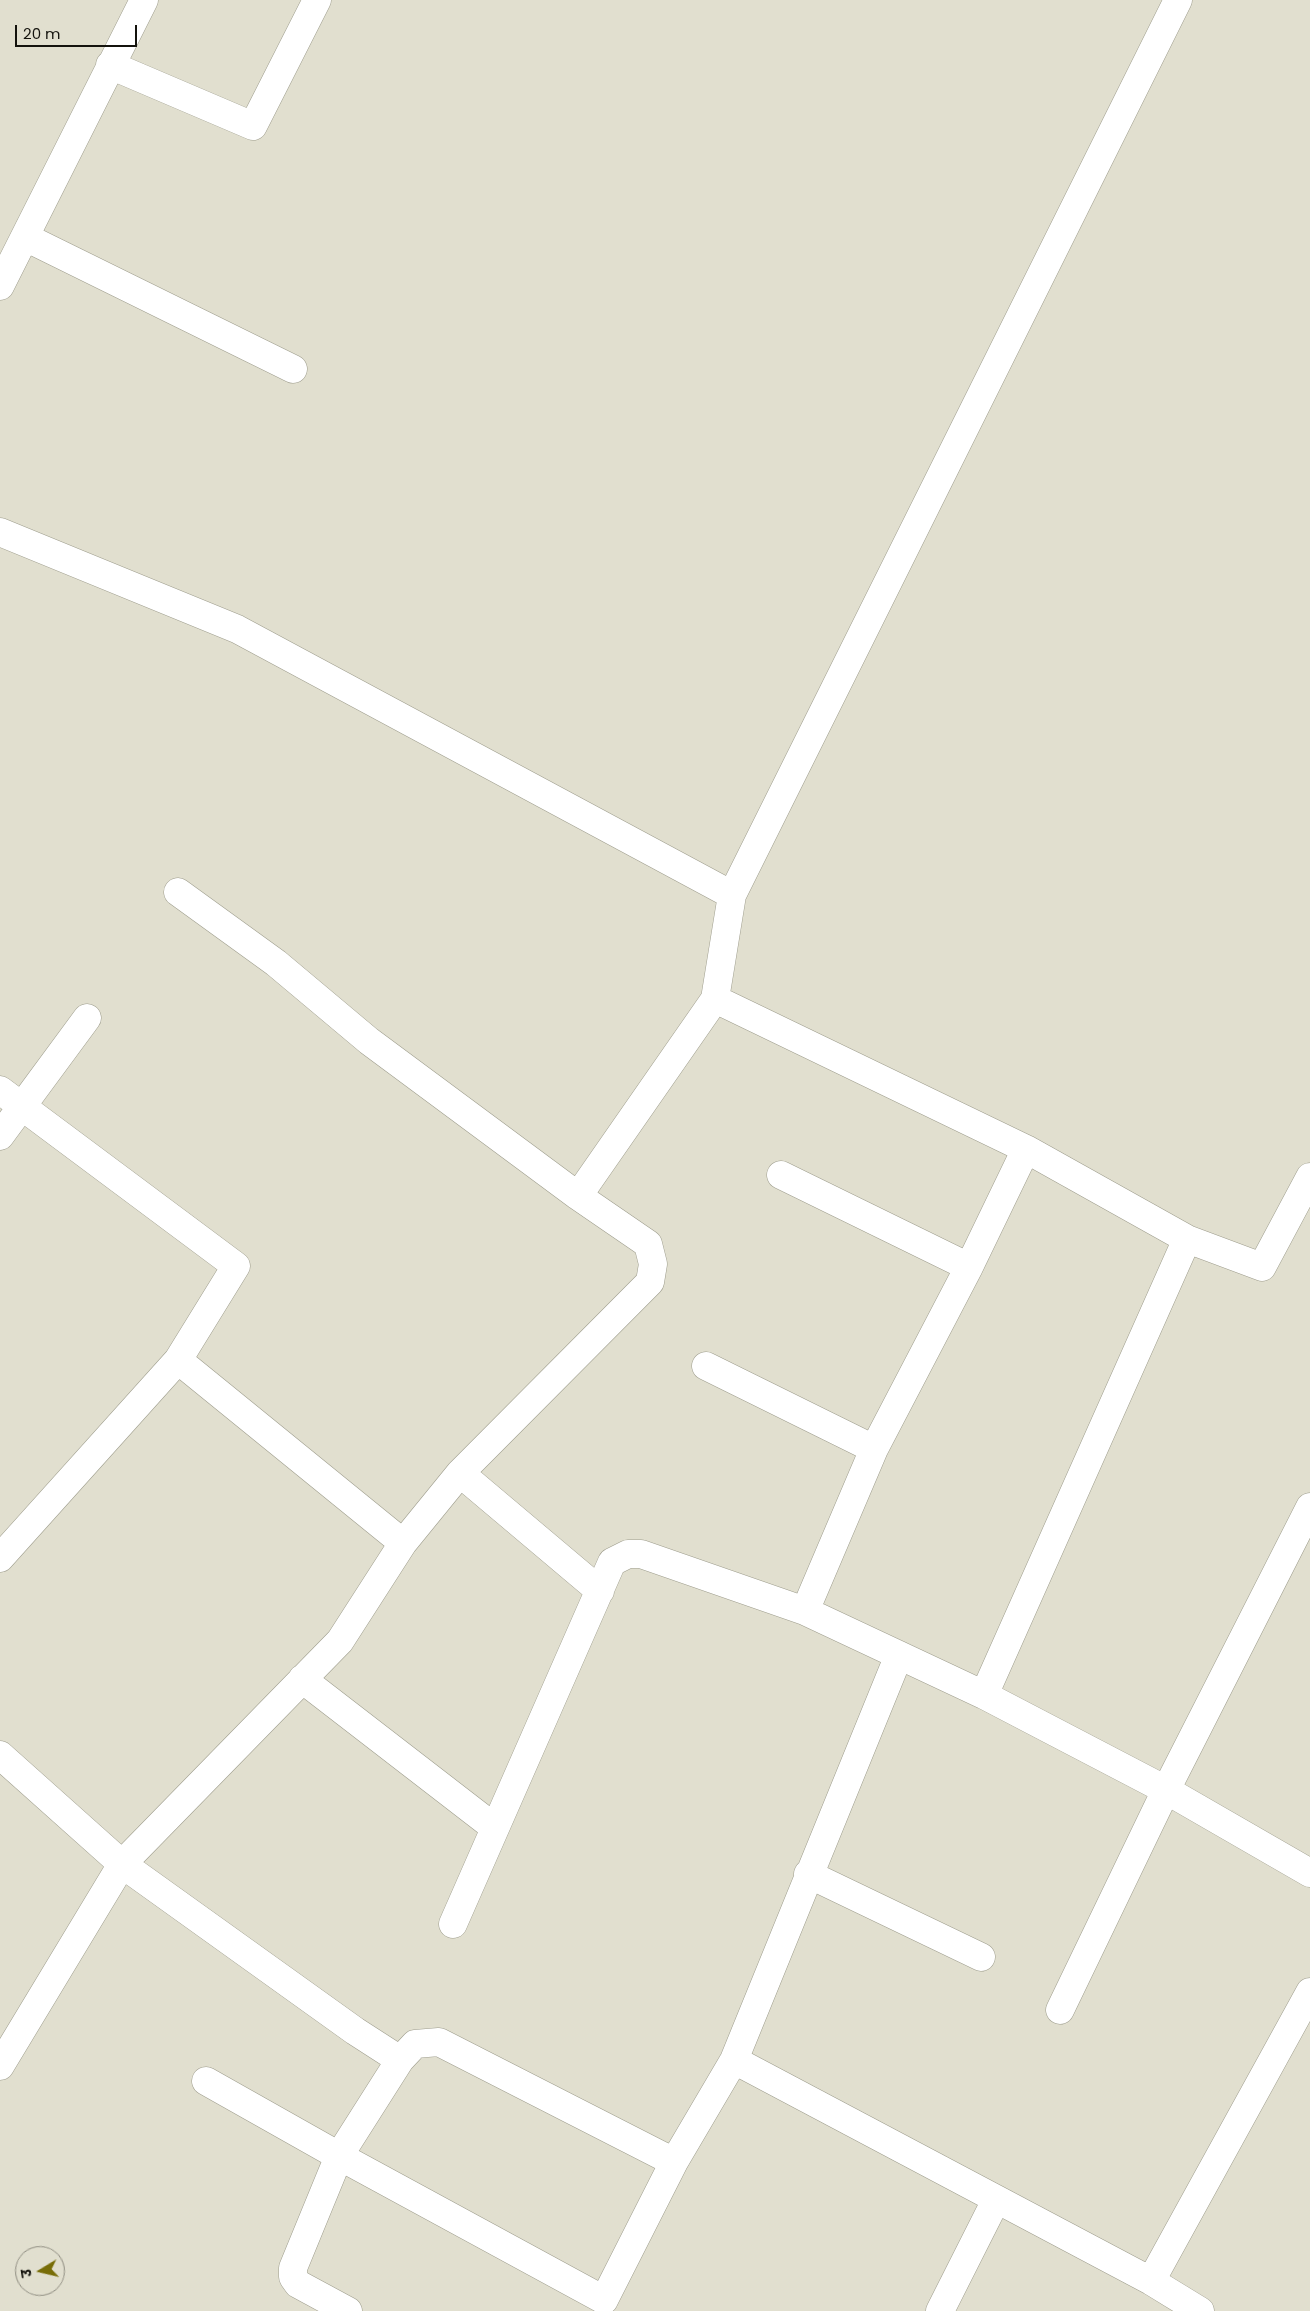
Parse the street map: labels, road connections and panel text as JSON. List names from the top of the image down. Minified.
{"scale_bar":"20 m","north":"left"}
